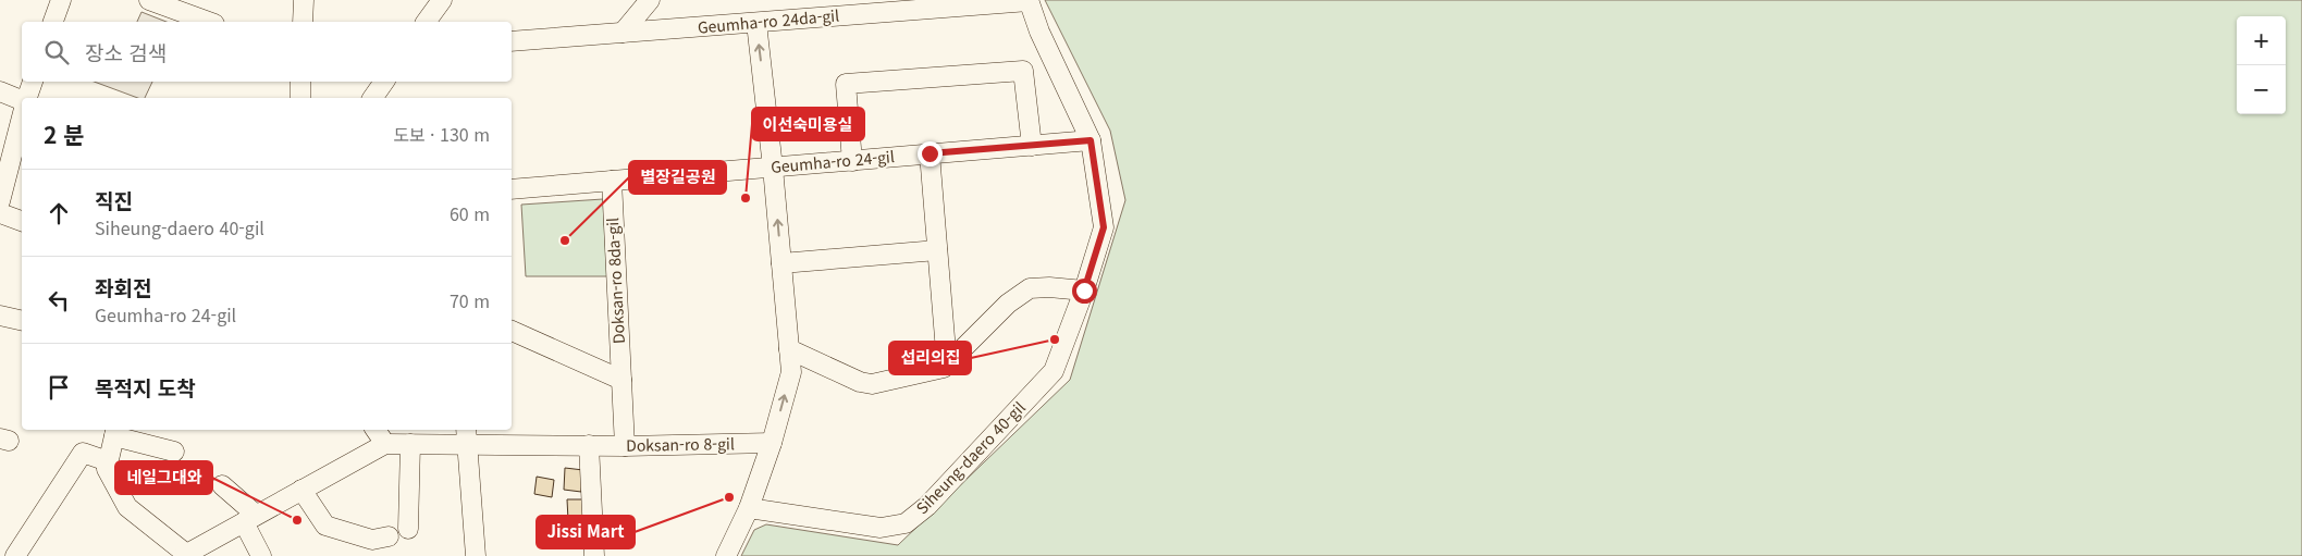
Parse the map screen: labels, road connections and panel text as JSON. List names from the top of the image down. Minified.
{"streets":{"street":["Geumha-ro 24da-gil","Geumha-ro 24-gil","Doksan-ro 8da-gil","Doksan-ro 8-gil","Siheung-daero 40-gil"]},"crossings":[["Geumha-ro 24da-gil","Siheung-daero 40-gil"],["Geumha-ro 24-gil","Doksan-ro 8da-gil"],["Geumha-ro 24-gil","Siheung-daero 40-gil"],["Doksan-ro 8da-gil","Doksan-ro 8-gil"]],"places":["이선숙미용실","별장길공원","섭리의집","Jissi Mart","네일그대와"],"page":{"map_buttons":["+","−"],"search":"장소 검색","heading":["2 분","도보 · 130 m"],"list":[["직진","Siheung-daero 40-gil","60 m"],["좌회전","Geumha-ro 24-gil","70 m"],"목적지 도착"]}}
